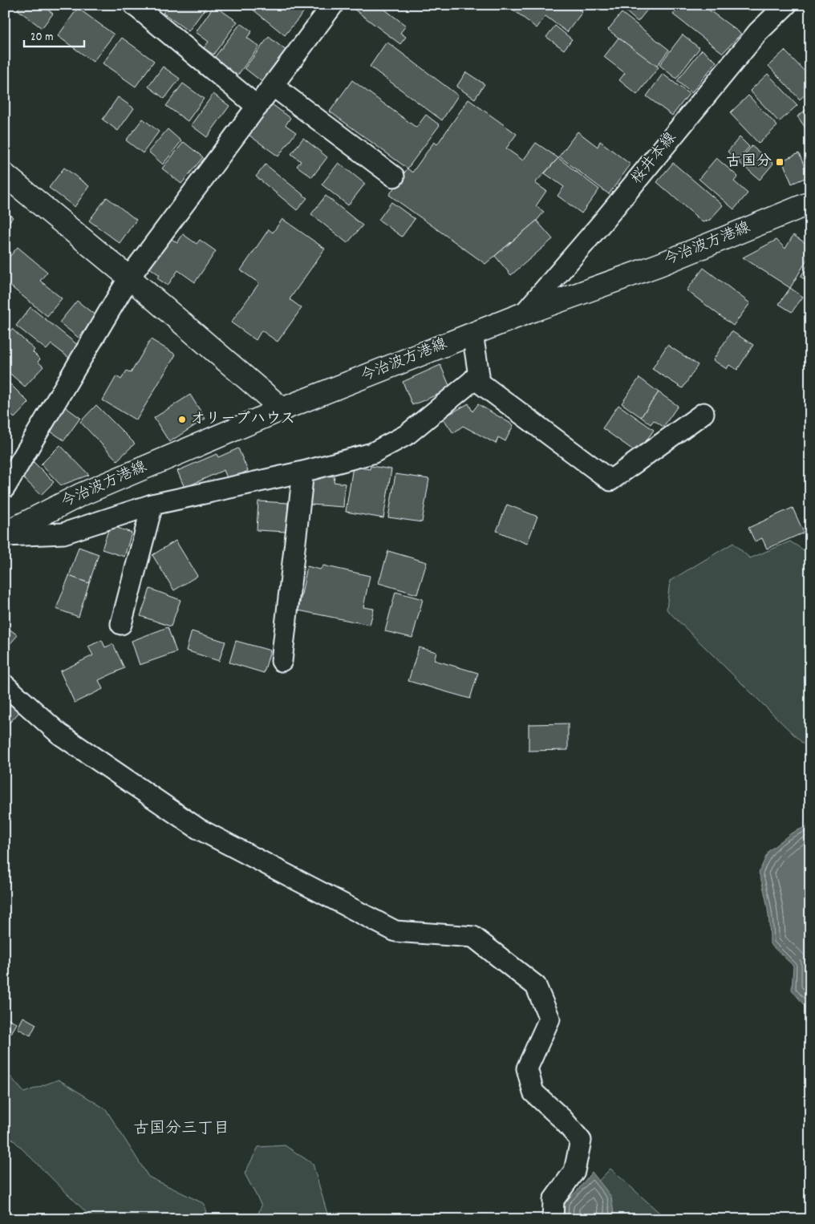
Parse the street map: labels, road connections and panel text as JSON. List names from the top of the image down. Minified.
{"streets":{"main road":["今治波方港線"],"street":["桜井本線"]},"crossings":[["桜井本線","今治波方港線"]],"districts":["古国分三丁目"],"places":{"transit":["古国分"],"other":["オリーブハウス"]},"scale_bar":"20 m"}
